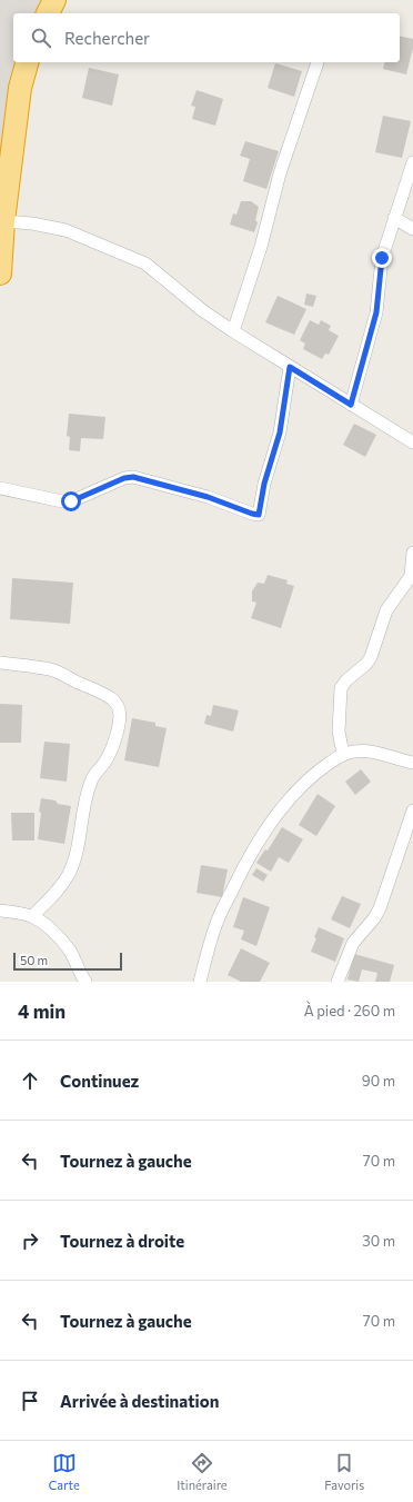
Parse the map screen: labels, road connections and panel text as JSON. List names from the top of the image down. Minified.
{"scale_bar":"50 m","page":{"search":"Rechercher","scale":"50 m","heading":["4 min","À pied · 260 m"],"list":[["Continuez","90 m"],["Tournez à gauche","70 m"],["Tournez à droite","30 m"],["Tournez à gauche","70 m"],"Arrivée à destination"],"nav":["Carte","Itinéraire","Favoris"]}}
